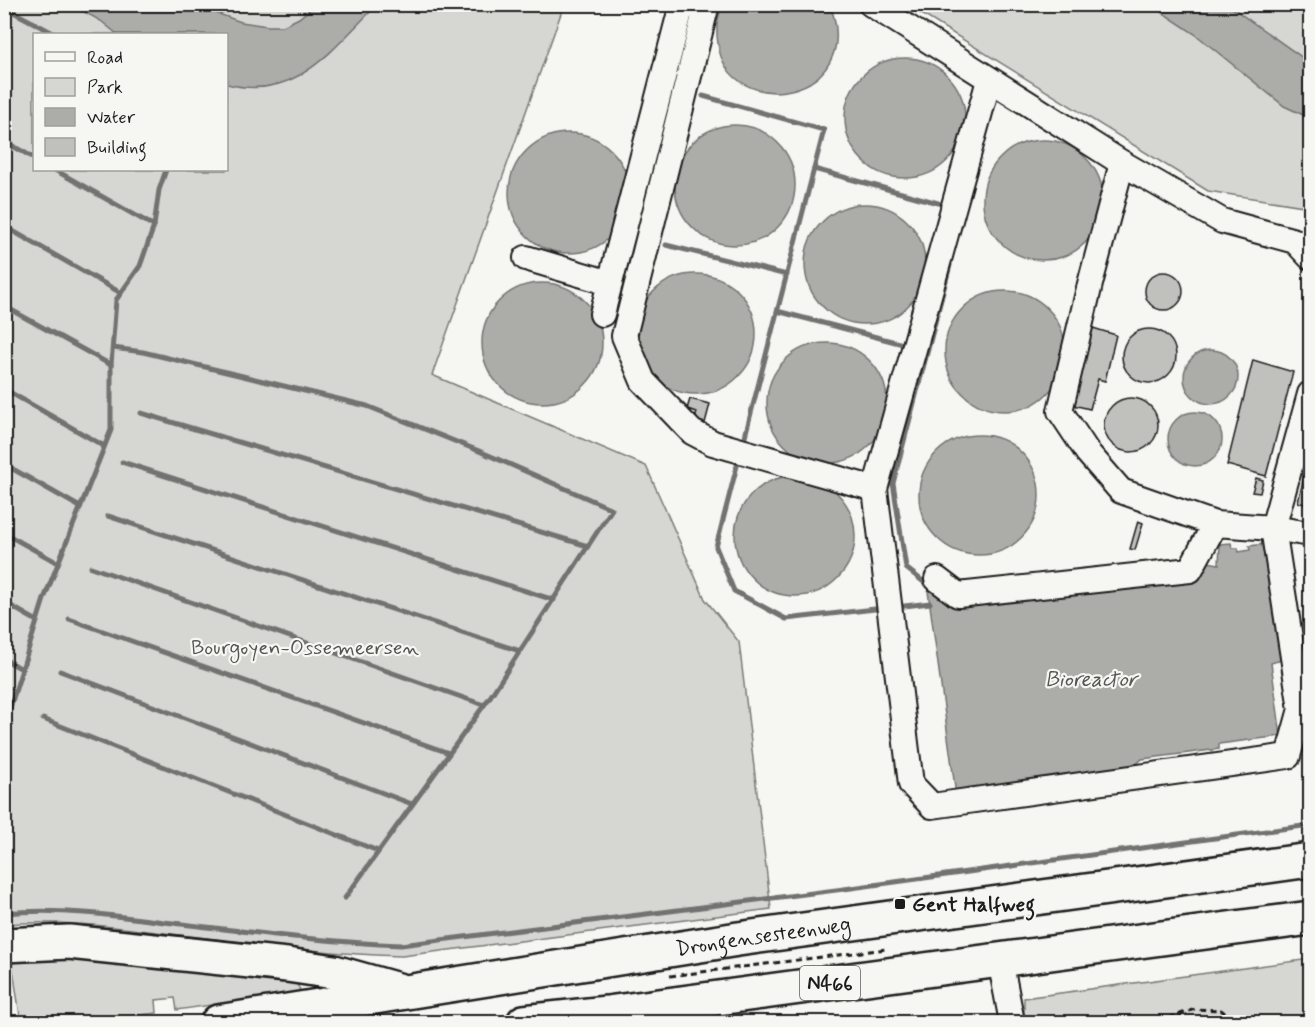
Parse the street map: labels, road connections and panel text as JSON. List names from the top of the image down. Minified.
{"streets":{"highway":["Drongensesteenweg","N466"]},"water":["Bioreactor"],"parks":["Bourgoyen-Ossemeersen"],"places":{"transit":["Gent Halfweg"]},"legend":["Road","Park","Water","Building"]}
